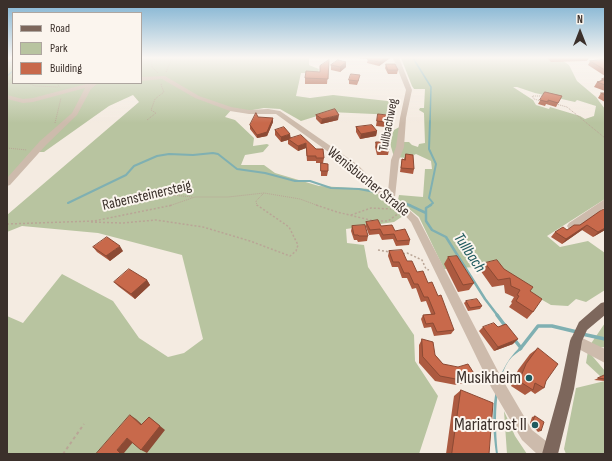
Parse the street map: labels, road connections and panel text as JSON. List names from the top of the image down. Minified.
{"streets":{"street":["Tullbachweg","Wenisbucher Straße"],"path":["Rabensteinersteig"]},"crossings":[["Tullbachweg","Wenisbucher Straße"],["Wenisbucher Straße","Rabensteinersteig"]],"water":["Tullbach"],"places":["Musikheim","Mariatrost II"],"legend":["Road","Park","Building"],"north":"top"}
